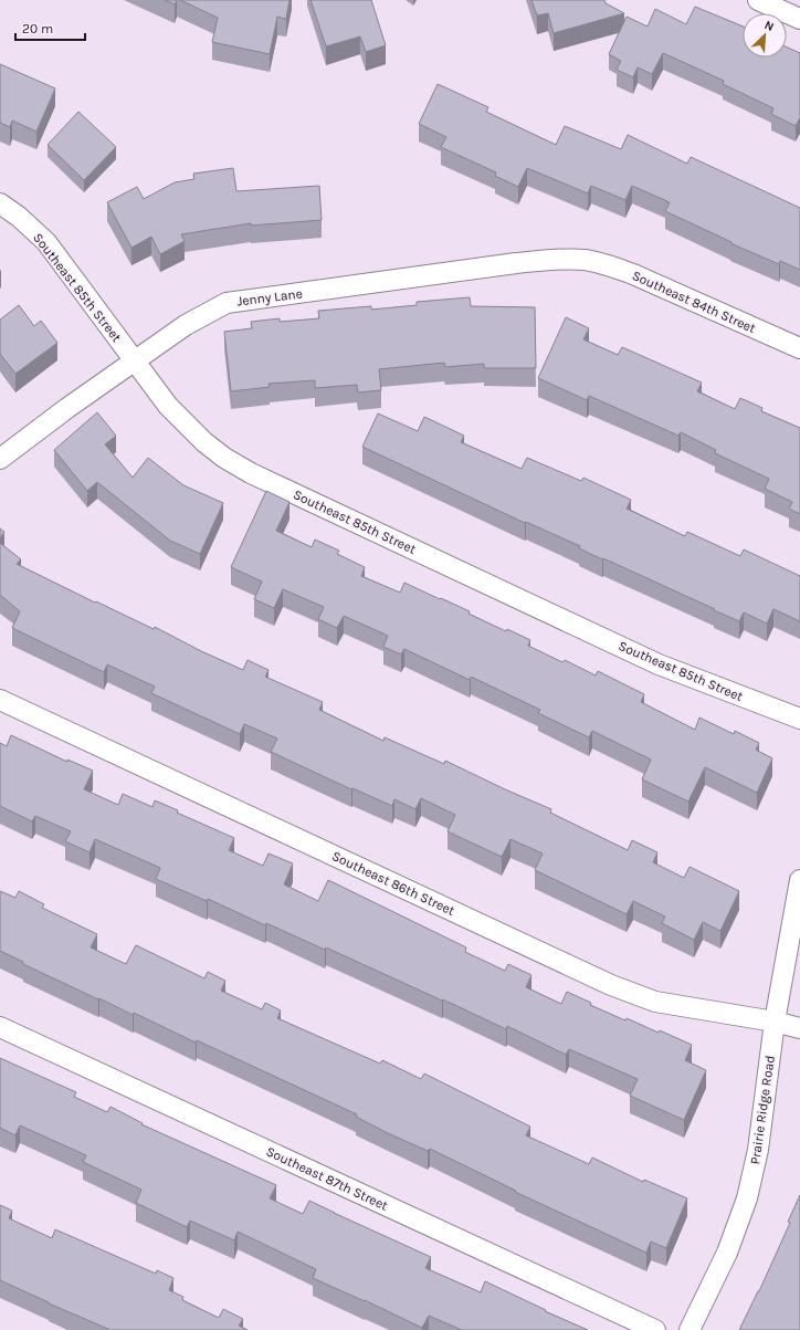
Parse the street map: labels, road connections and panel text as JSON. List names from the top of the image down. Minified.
{"streets":{"street":["Southeast 85th Street","Jenny Lane","Southeast 84th Street","Southeast 86th Street","Prairie Ridge Road","Southeast 87th Street"]},"crossings":[["Southeast 85th Street","Jenny Lane"],["Jenny Lane","Southeast 84th Street"],["Southeast 86th Street","Prairie Ridge Road"]],"scale_bar":"20 m","north":"top right"}
